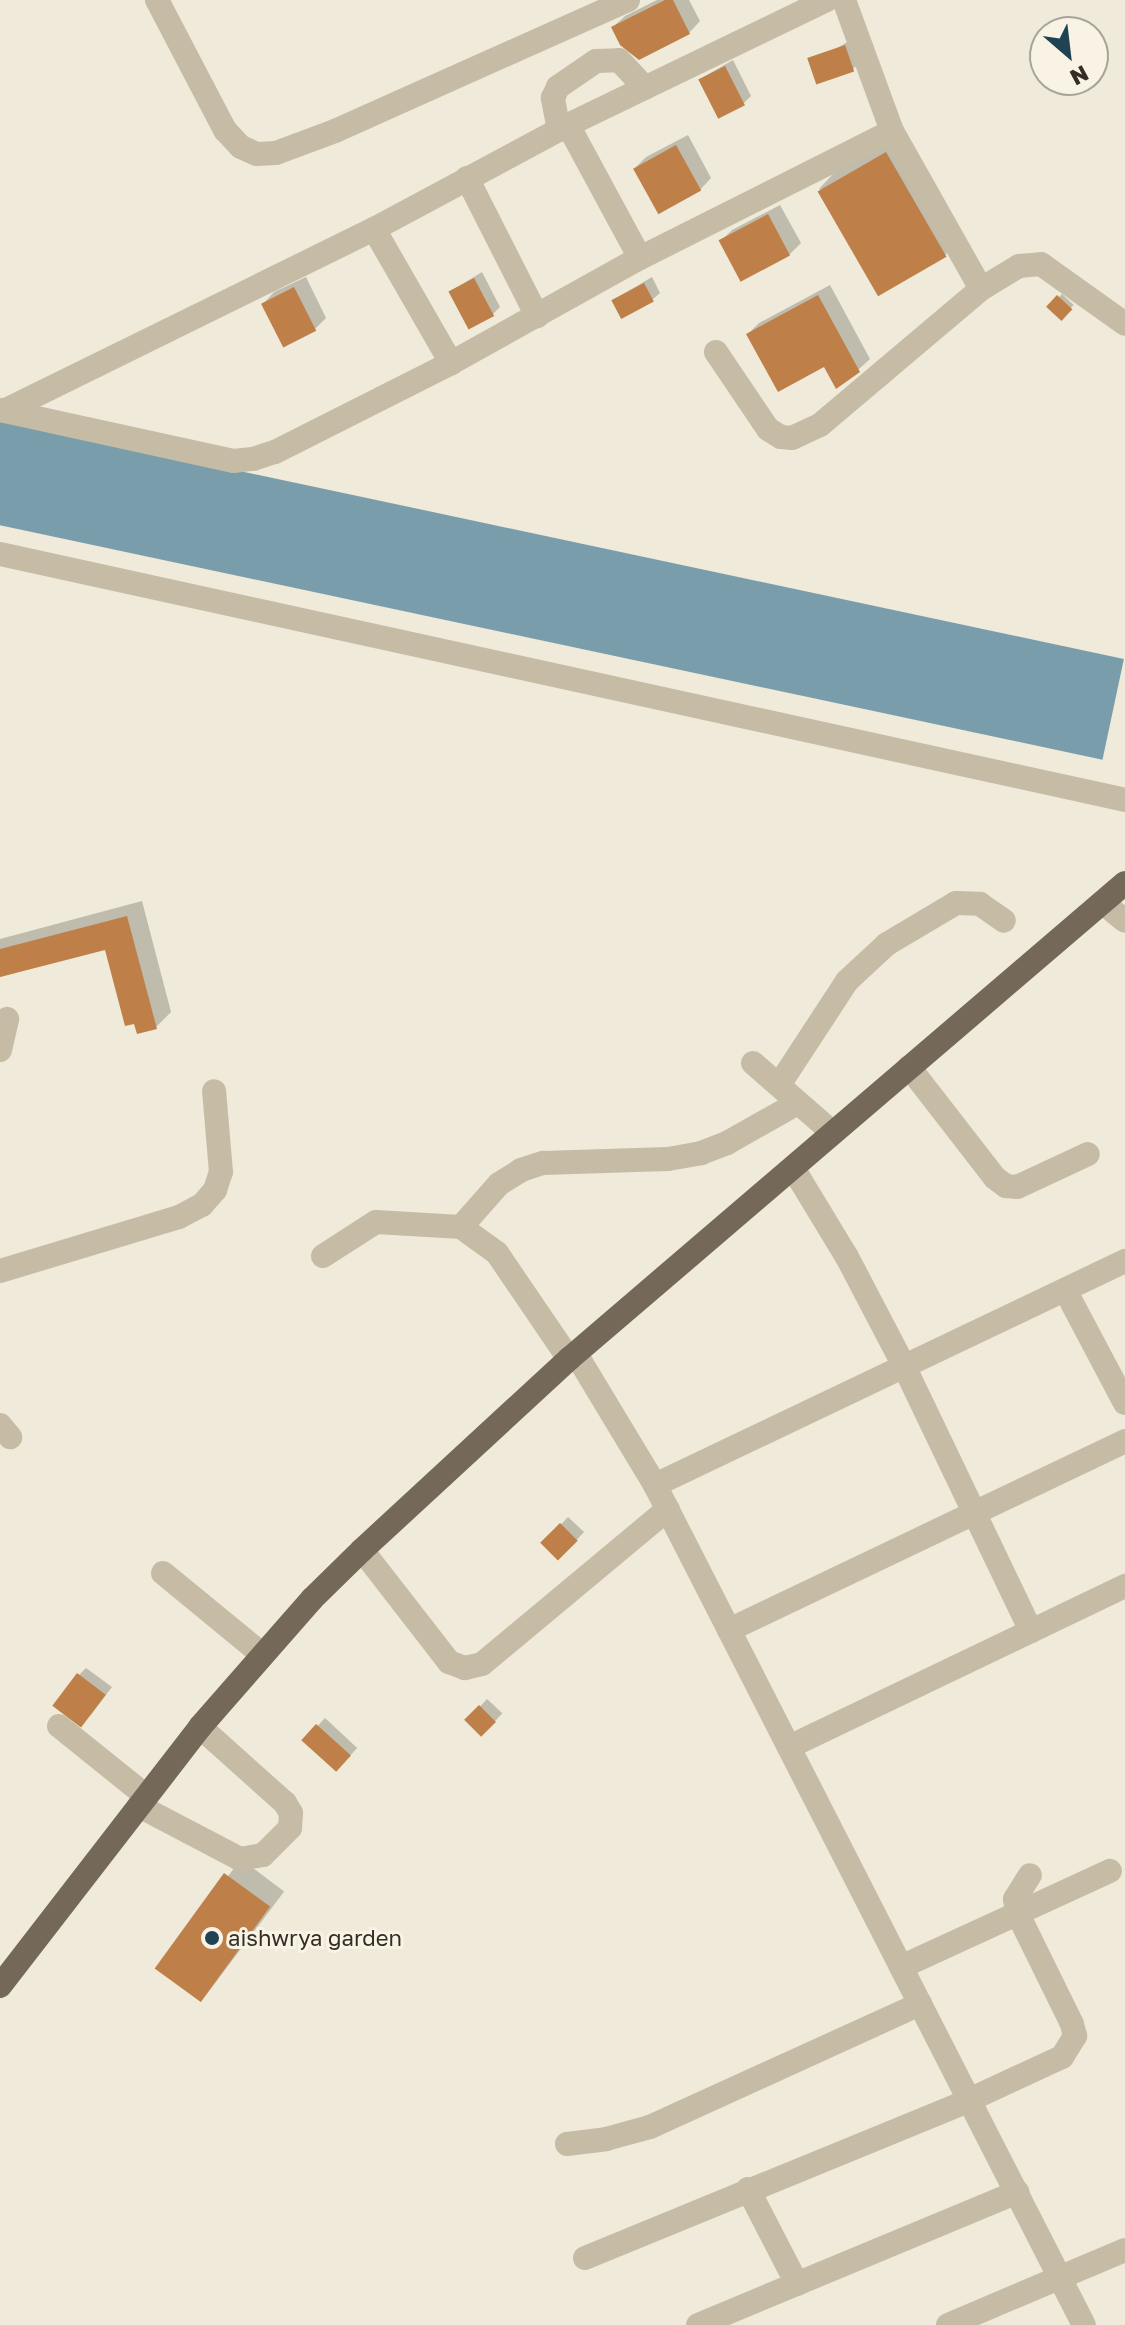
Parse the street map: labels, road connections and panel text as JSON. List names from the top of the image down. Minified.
{"places":["aishwrya garden"],"north":"bottom right"}
